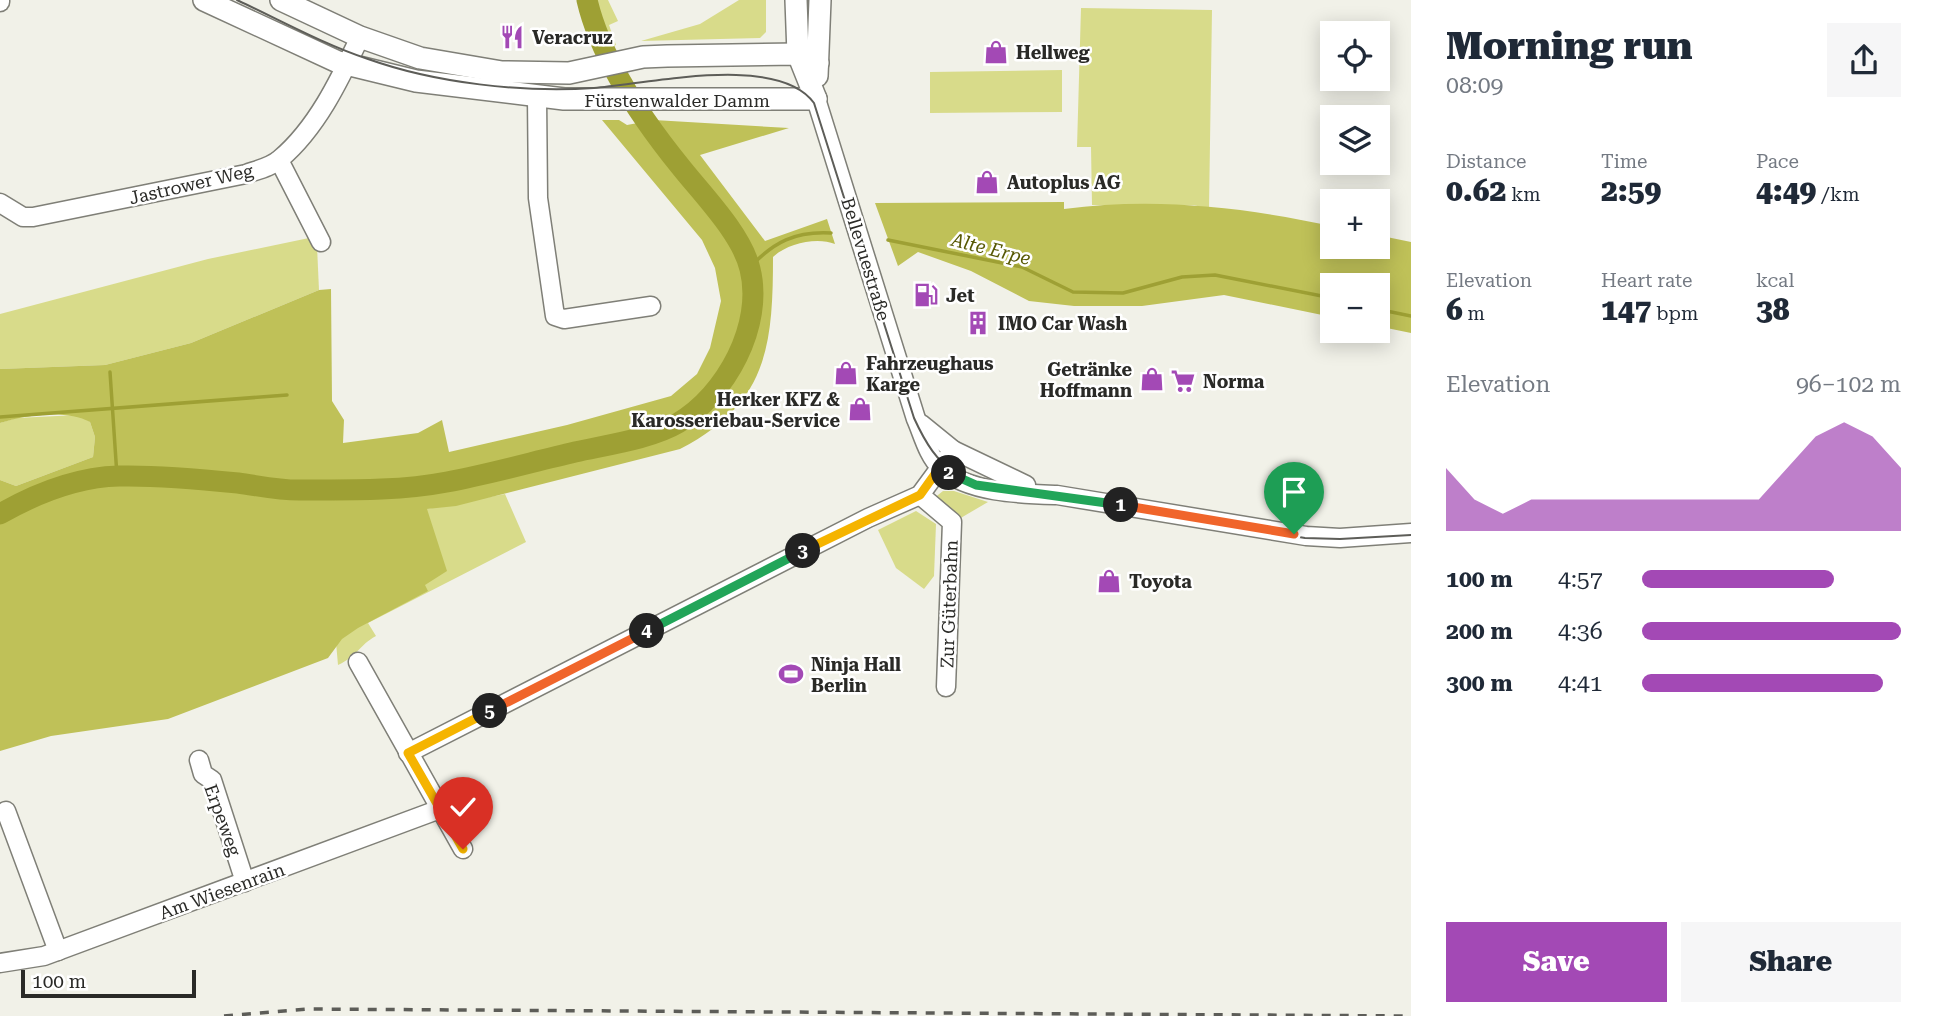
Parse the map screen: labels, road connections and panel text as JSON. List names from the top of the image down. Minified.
{"streets":{"main road":["Fürstenwalder Damm"],"street":["Jastrower Weg","Bellevuestraße","Zur Güterbahn","Erpeweg","Am Wiesenrain"]},"crossings":[["Fürstenwalder Damm","Jastrower Weg"],["Fürstenwalder Damm","Bellevuestraße"],["Erpeweg","Am Wiesenrain"]],"water":["Alte Erpe"],"places":{"restaurant":["Veracruz"],"shop":["Hellweg","Autoplus AG","Fahrzeughaus Karge","Getränke Hoffmann","Herker KFZ & Karosseriebau-Service","Toyota"],"fuel station":["Jet"],"building":["IMO Car Wash"],"supermarket":["Norma"],"sports":["Ninja Hall Berlin"]},"scale_bar":"100 m","page":{"heading":["Morning run","08:09"],"map_buttons":["+","−"],"stats":[["Distance","0.62 km"],["Time","2:59"],["Pace","4:49 /km"],["Elevation","6 m"],["Heart rate","147 bpm"],["kcal","38"]],"chart":["Elevation","96–102 m"],"pins":["2","1","3","4","5"],"list":[{"name":"100 m","note":"4:57"},{"name":"200 m","note":"4:36"},{"name":"300 m","note":"4:41"}],"buttons":["Save","Share"],"scale":"100 m"}}
